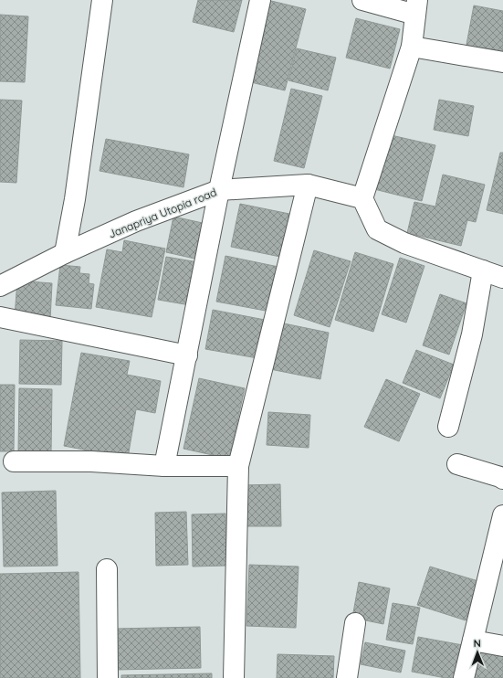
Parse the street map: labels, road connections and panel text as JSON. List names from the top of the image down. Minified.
{"streets":{"street":["Janapriya Utopia road"]},"north":"top"}
